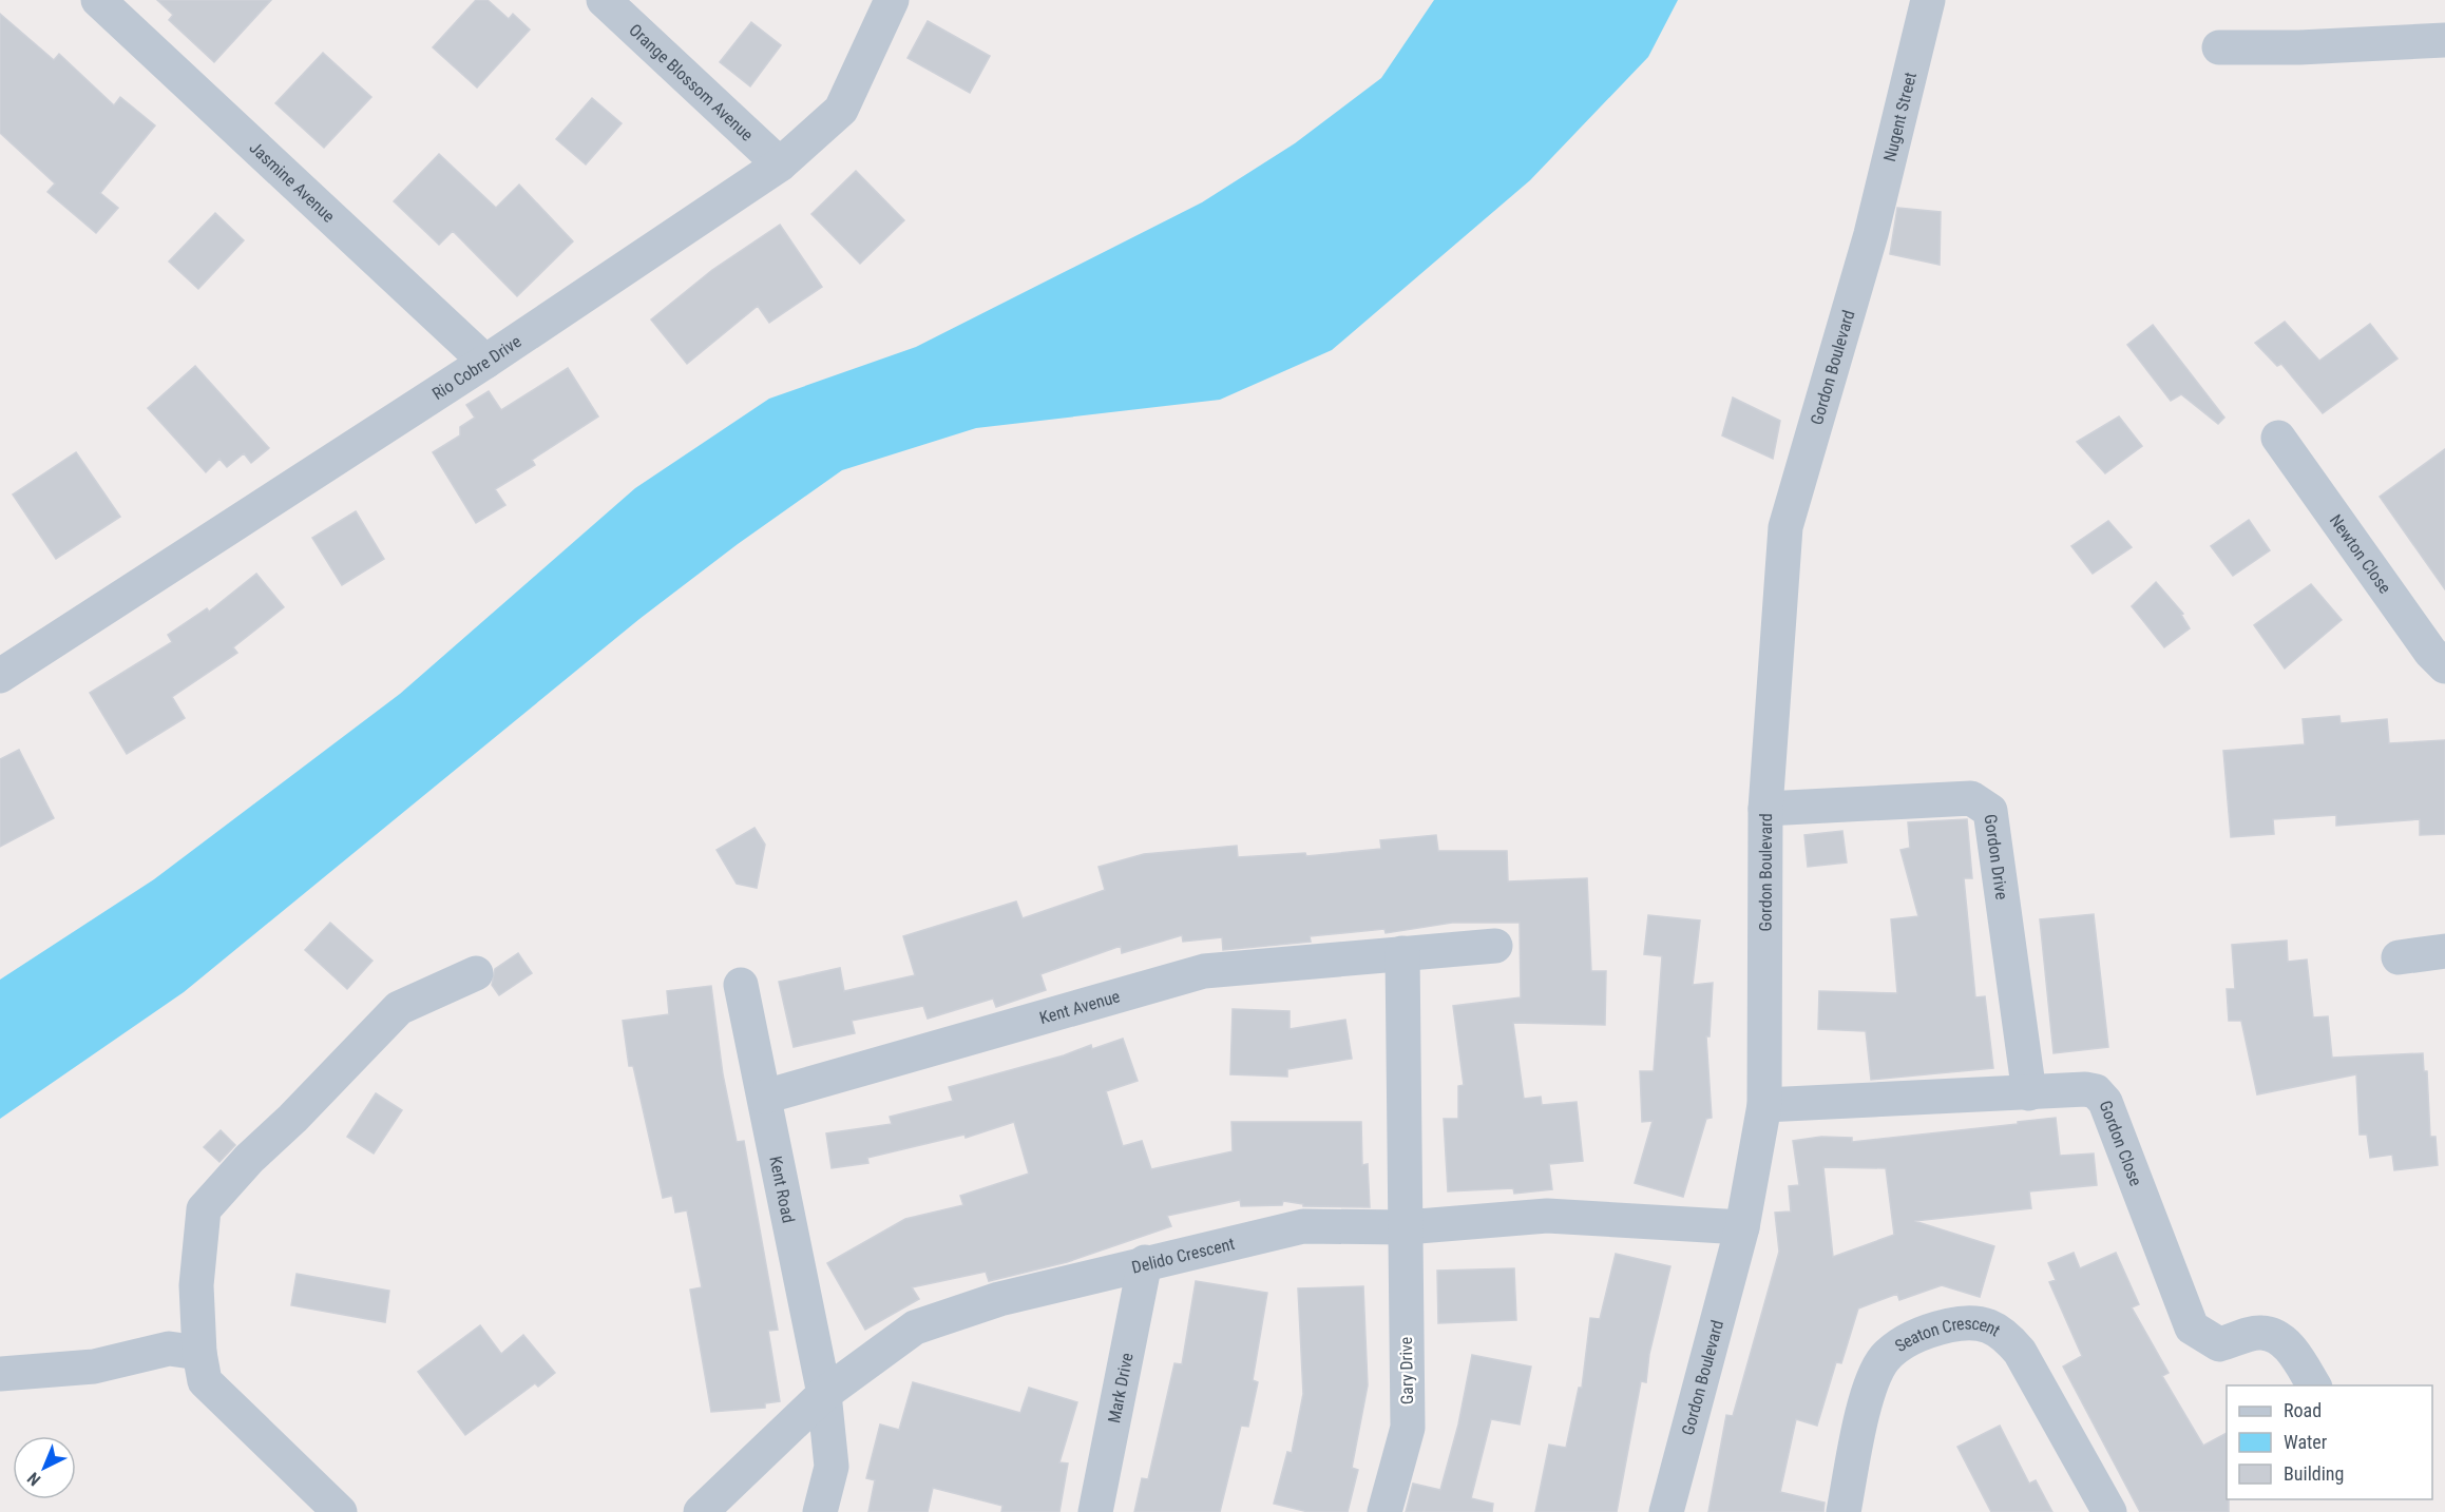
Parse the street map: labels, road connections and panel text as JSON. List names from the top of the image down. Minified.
{"streets":{"street":["Orange Blossom Avenue","Nugent Street","Jasmine Avenue","Rio Cobre Drive","Gordon Boulevard","Newton Close","Gordon Drive","Kent Avenue","Gordon Close","Kent Road","Delido Crescent","Seaton Crescent","Gary Drive","Mark Drive"]},"crossings":[["Orange Blossom Avenue","Rio Cobre Drive"],["Nugent Street","Gordon Boulevard"],["Jasmine Avenue","Rio Cobre Drive"],["Gordon Boulevard","Gordon Drive"],["Gordon Boulevard","Gordon Close"],["Gordon Boulevard","Delido Crescent"],["Gordon Drive","Gordon Close"],["Kent Avenue","Kent Road"],["Kent Road","Delido Crescent"],["Delido Crescent","Gary Drive"],["Delido Crescent","Mark Drive"]],"legend":["Road","Water","Building"],"north":"bottom left"}
